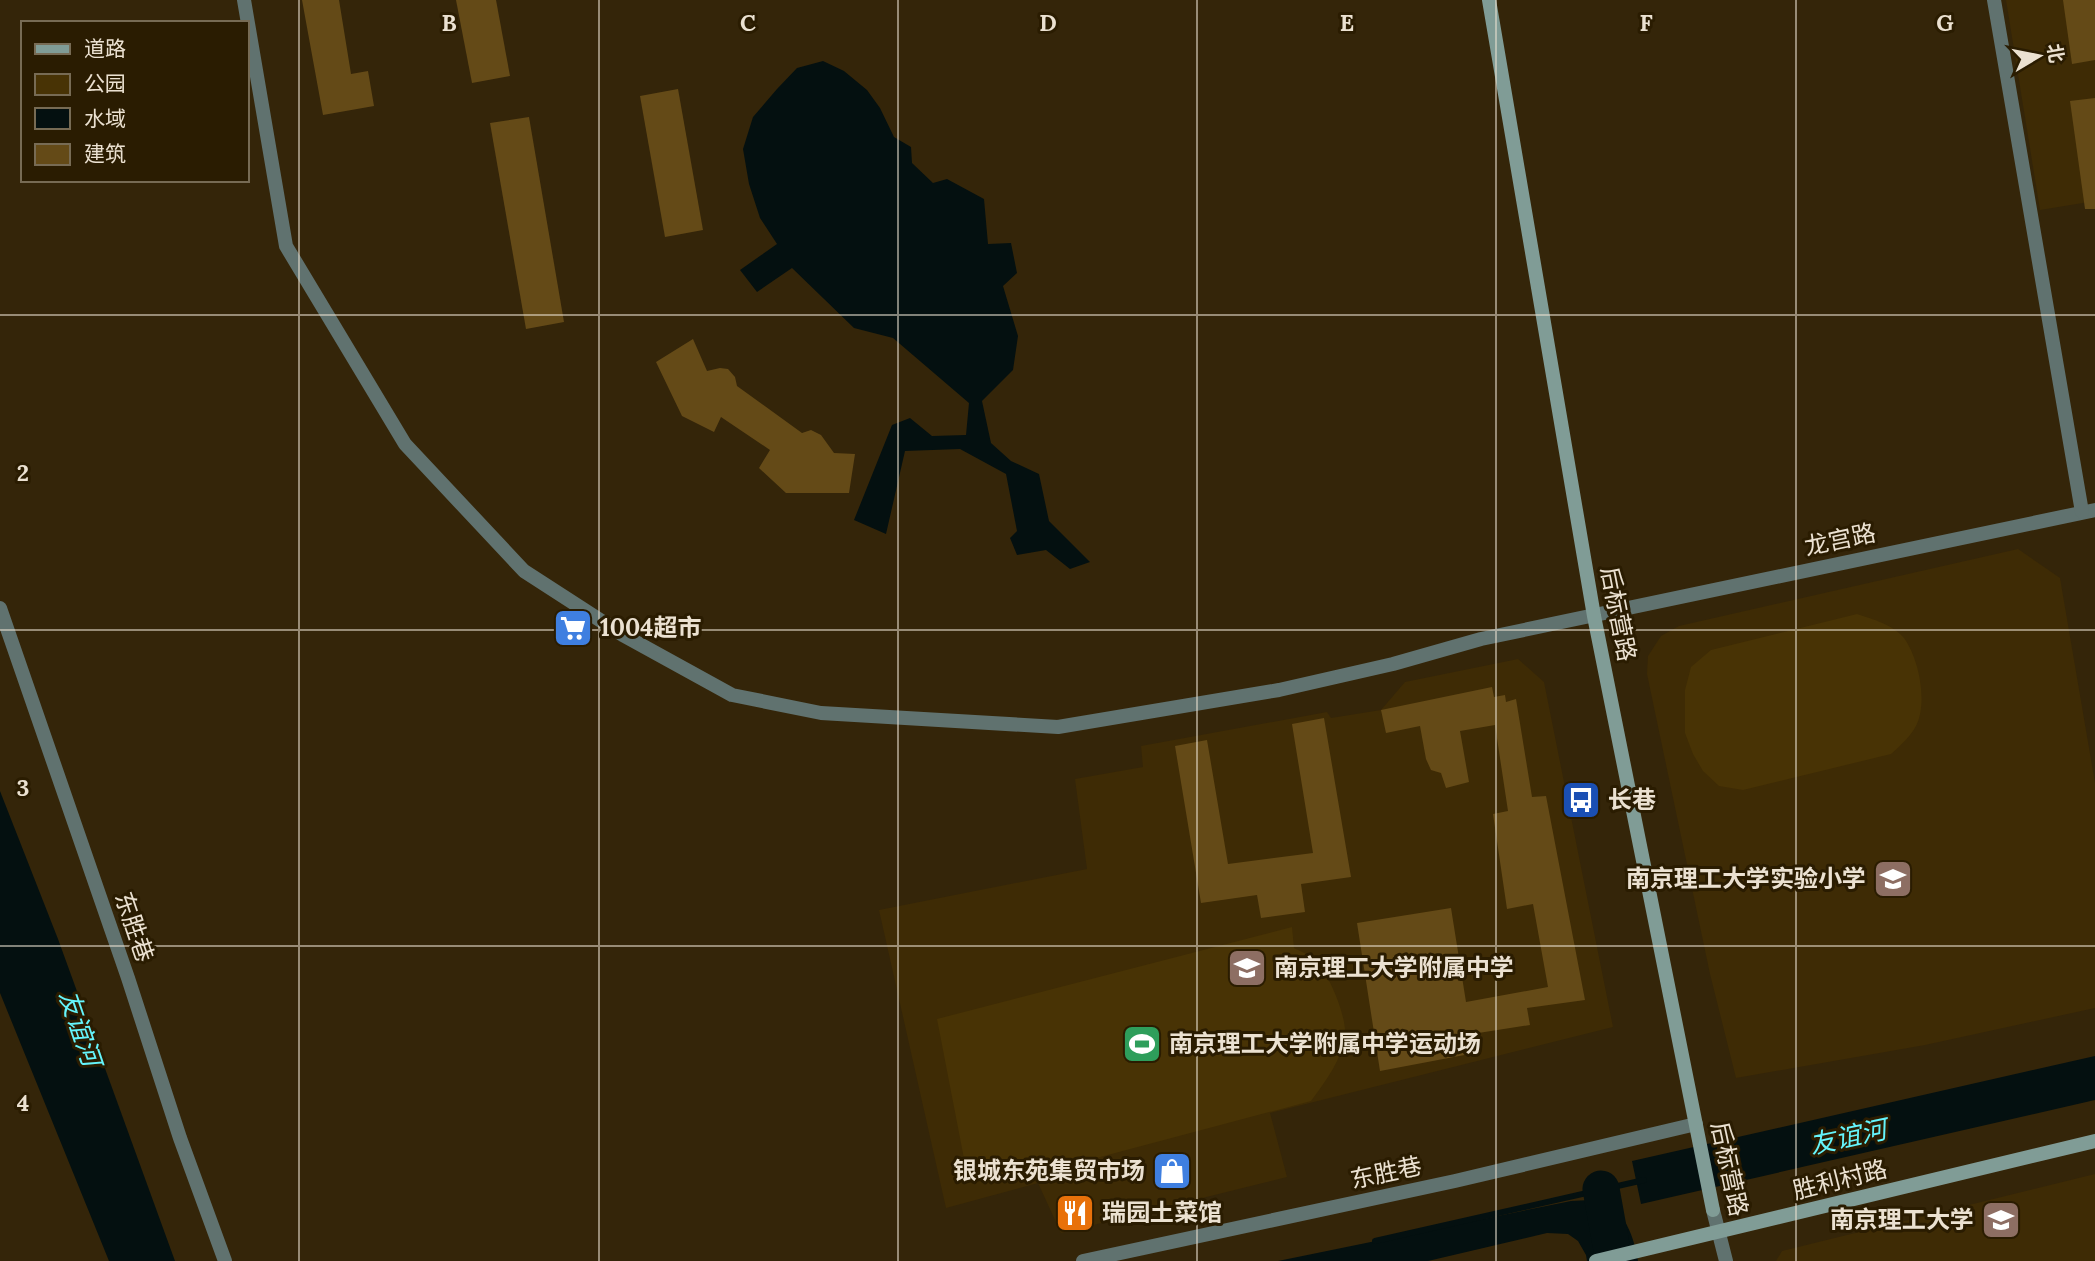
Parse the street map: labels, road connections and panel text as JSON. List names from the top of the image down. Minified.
{"streets":{"street":["龙宫路","后标营路","东胜巷","胜利村路"]},"crossings":[["龙宫路","后标营路"],["后标营路","东胜巷"],["后标营路","胜利村路"]],"water":["友谊河"],"places":{"supermarket":["1004超市"],"bus stop":["长巷"],"school or university":["南京理工大学实验小学","南京理工大学附属中学","南京理工大学"],"sports":["南京理工大学附属中学运动场"],"shop":["银城东苑集贸市场"],"restaurant":["瑞园土菜馆"]},"legend":["道路","公园","水域","建筑"],"north":"right","grid":{"columns":["B","C","D","E","F","G"],"rows":["2","3","4"]}}
